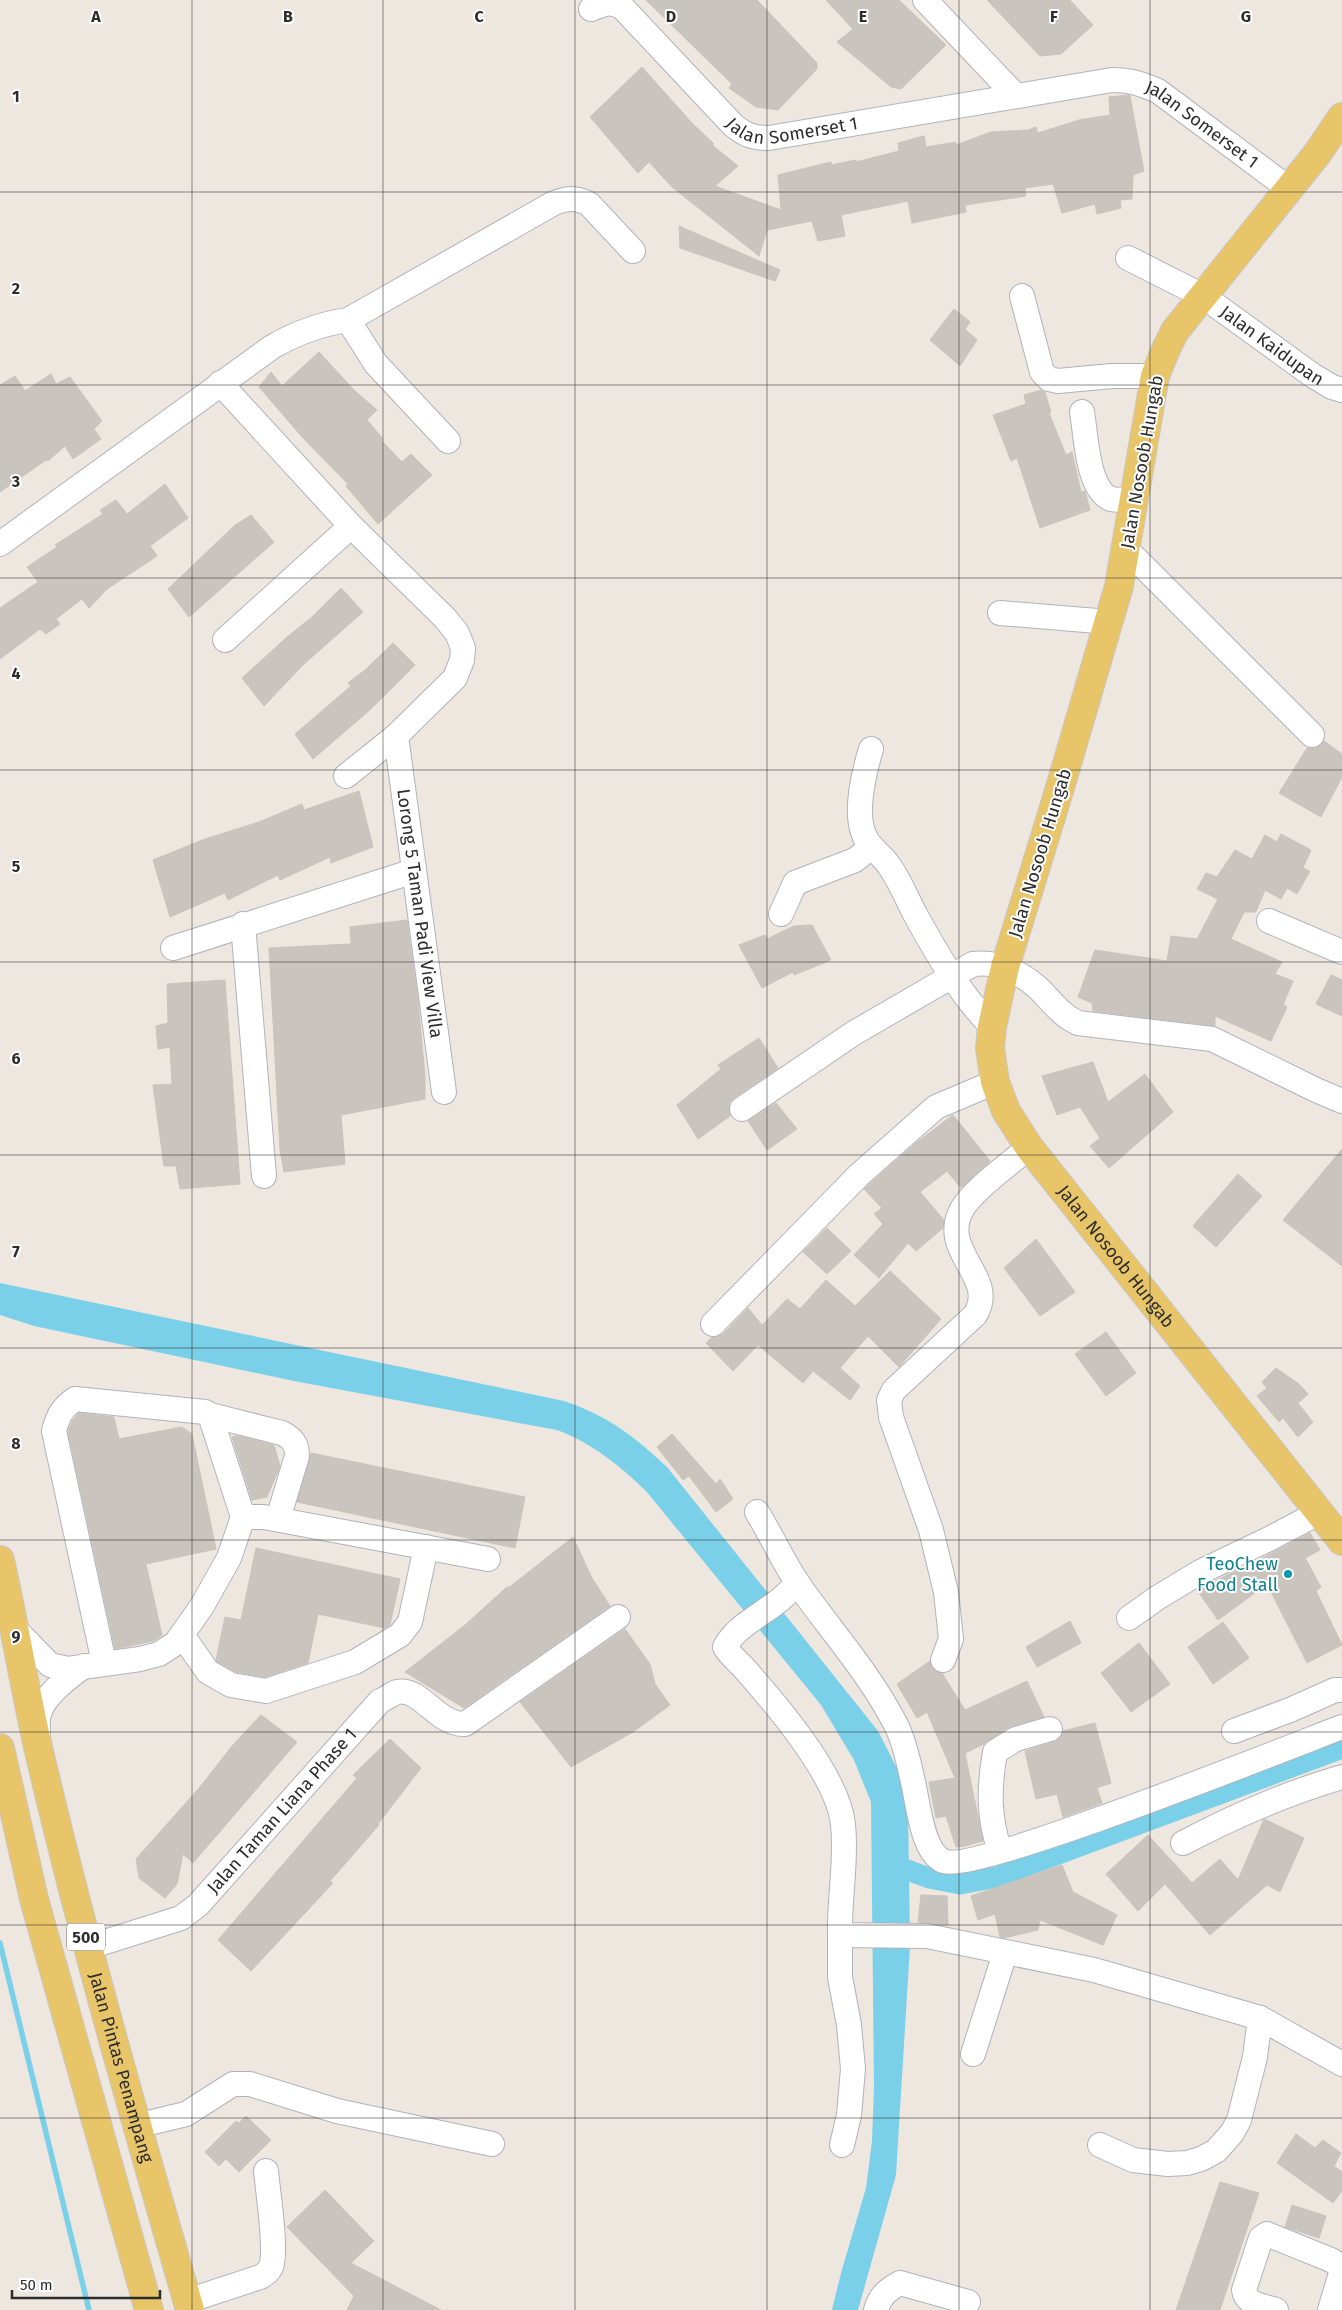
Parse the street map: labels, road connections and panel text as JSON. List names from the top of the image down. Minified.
{"streets":{"main road":["Jalan Nosoob Hungab","500","Jalan Pintas Penampang"],"street":["Jalan Somerset 1","Jalan Kaidupan","Lorong 5 Taman Padi View Villa","Jalan Taman Liana Phase 1"]},"crossings":[["Jalan Somerset 1","Jalan Nosoob Hungab"],["Jalan Kaidupan","Jalan Nosoob Hungab"],["Jalan Taman Liana Phase 1","Jalan Pintas Penampang"]],"places":["TeoChew Food Stall"],"scale_bar":"50 m","grid":{"columns":["A","B","C","D","E","F","G"],"rows":["1","2","3","4","5","6","7","8","9"]}}
